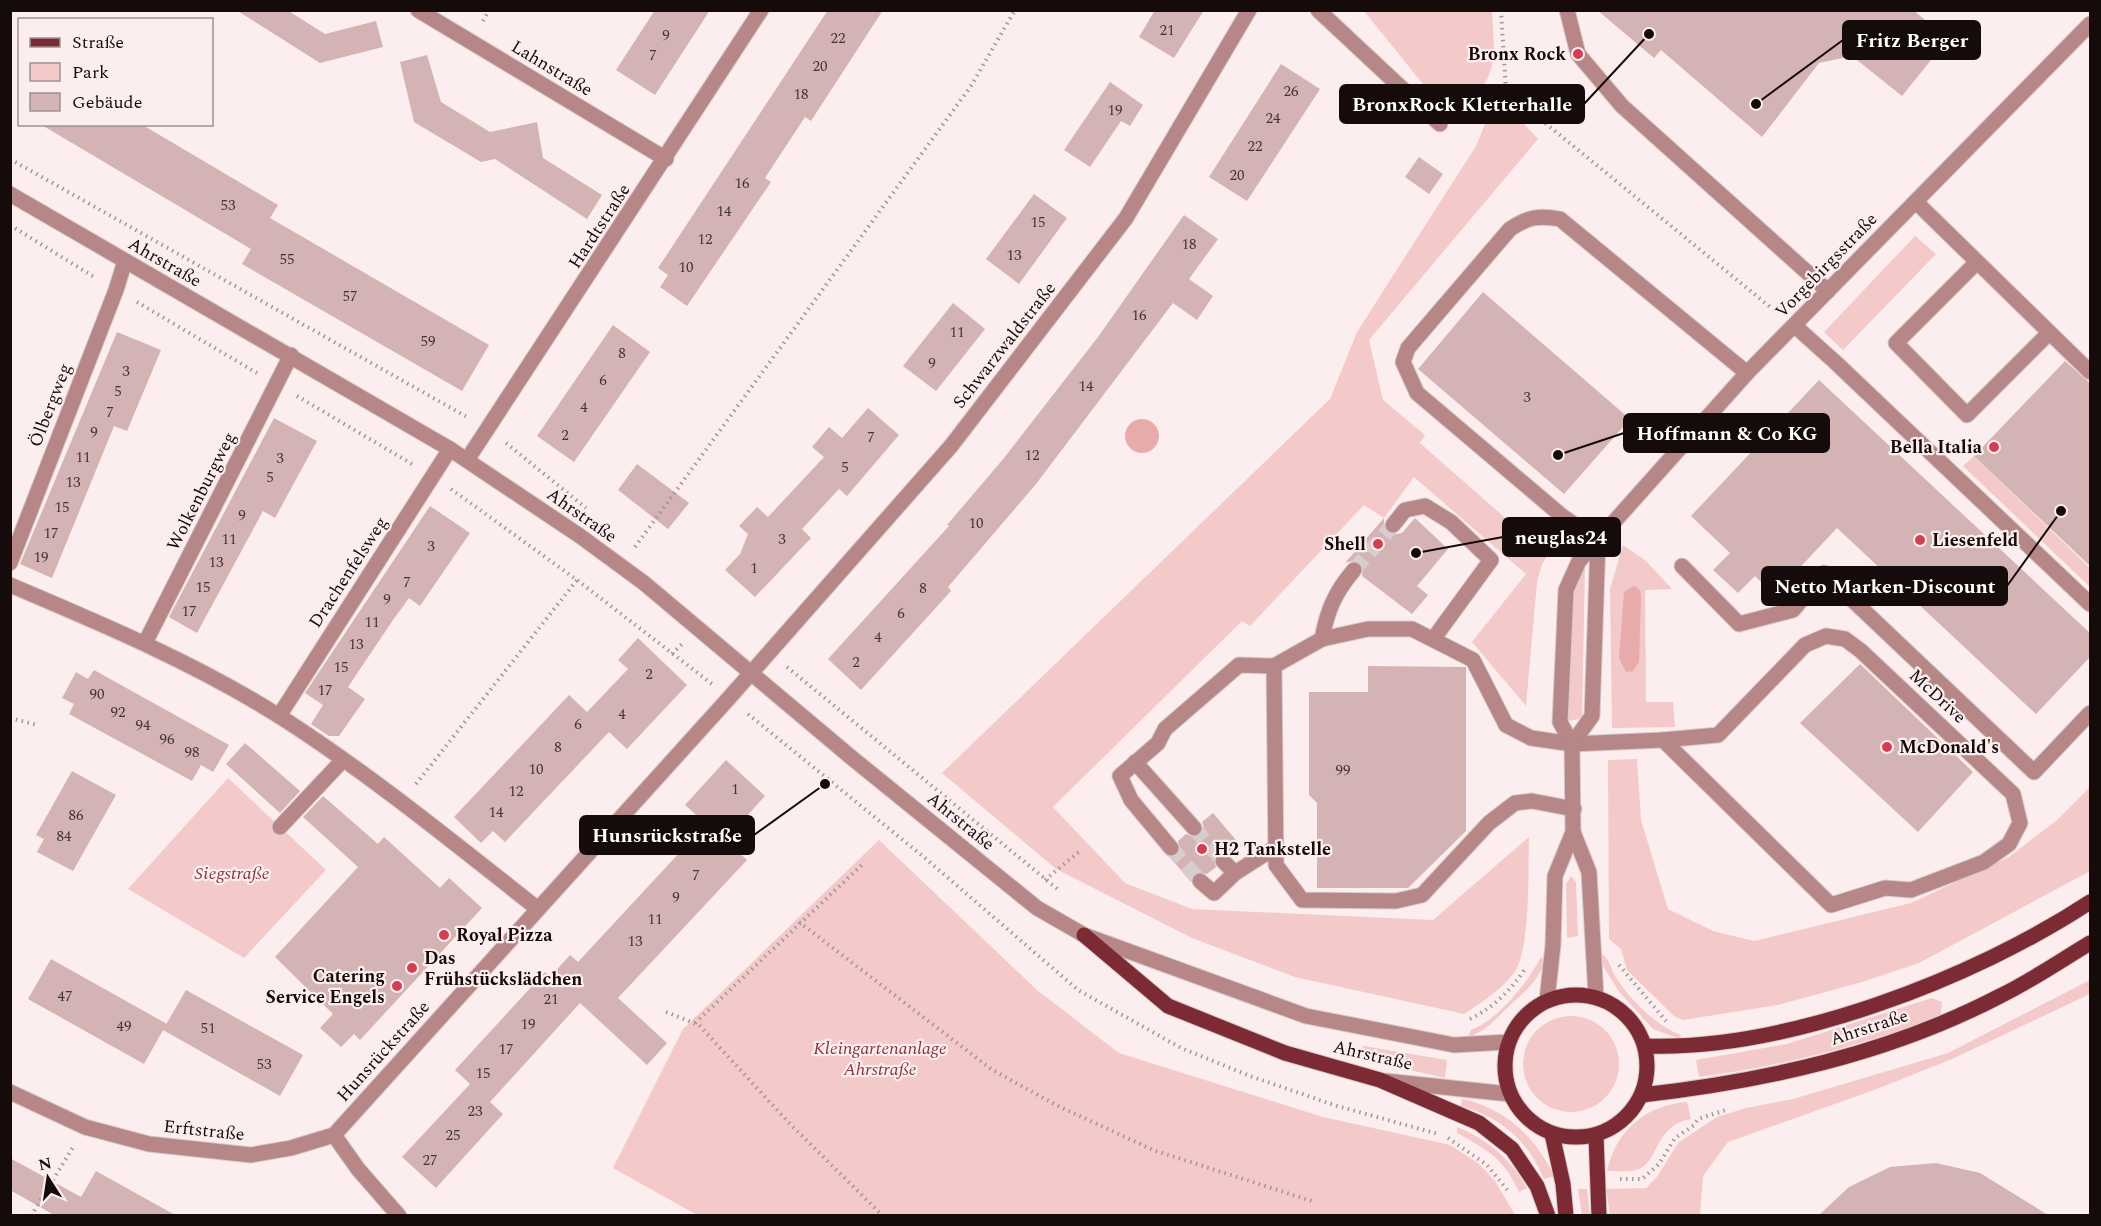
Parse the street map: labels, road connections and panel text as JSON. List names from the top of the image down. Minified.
{"streets":{"main road":["Ahrstraße"],"street":["Lahnstraße","Hardtstraße","Vorgebirgsstraße","Schwarzwaldstraße","Ölbergweg","Wolkenburgweg","Drachenfelsweg","McDrive","Hunsrückstraße","Erftstraße"]},"crossings":[["Lahnstraße","Hardtstraße"],["Hardtstraße","Ahrstraße"],["Ahrstraße","Vorgebirgsstraße"],["Ahrstraße","Schwarzwaldstraße"],["Ahrstraße","Ölbergweg"],["Ahrstraße","Wolkenburgweg"],["Ahrstraße","Drachenfelsweg"],["Ahrstraße","Hunsrückstraße"],["Schwarzwaldstraße","Hunsrückstraße"],["Hunsrückstraße","Erftstraße"]],"parks":["Siegstraße","Kleingartenanlage Ahrstraße"],"places":["BronxRock Kletterhalle","Bronx Rock","Fritz Berger","Bella Italia","Hoffmann & Co KG","Netto Marken-Discount","Liesenfeld","Shell","neuglas24","McDonald's","Hunsrückstraße","H2 Tankstelle","Royal Pizza","Das Frühstückslädchen","Catering Service Engels"],"house_numbers":["21","9","22","7","20","26","18","19","24","22","20","16","53","14","15","12","18","13","55","10","57","16","11","59","8","9","3","6","14","5","3","4","7","9","2","7","12","11","3","5","5","13","15","9","10","17","11","3","3","19","13","1","7","15","8","9","17","6","11","4","13","2","15","2","17","90","92","4","6","94","96","8","98","10","99","1","12","14","86","84","7","9","11","13","47","21","19","49","51","17","53","15","23","25","27"],"legend":["Straße","Park","Gebäude"],"north":"top"}
